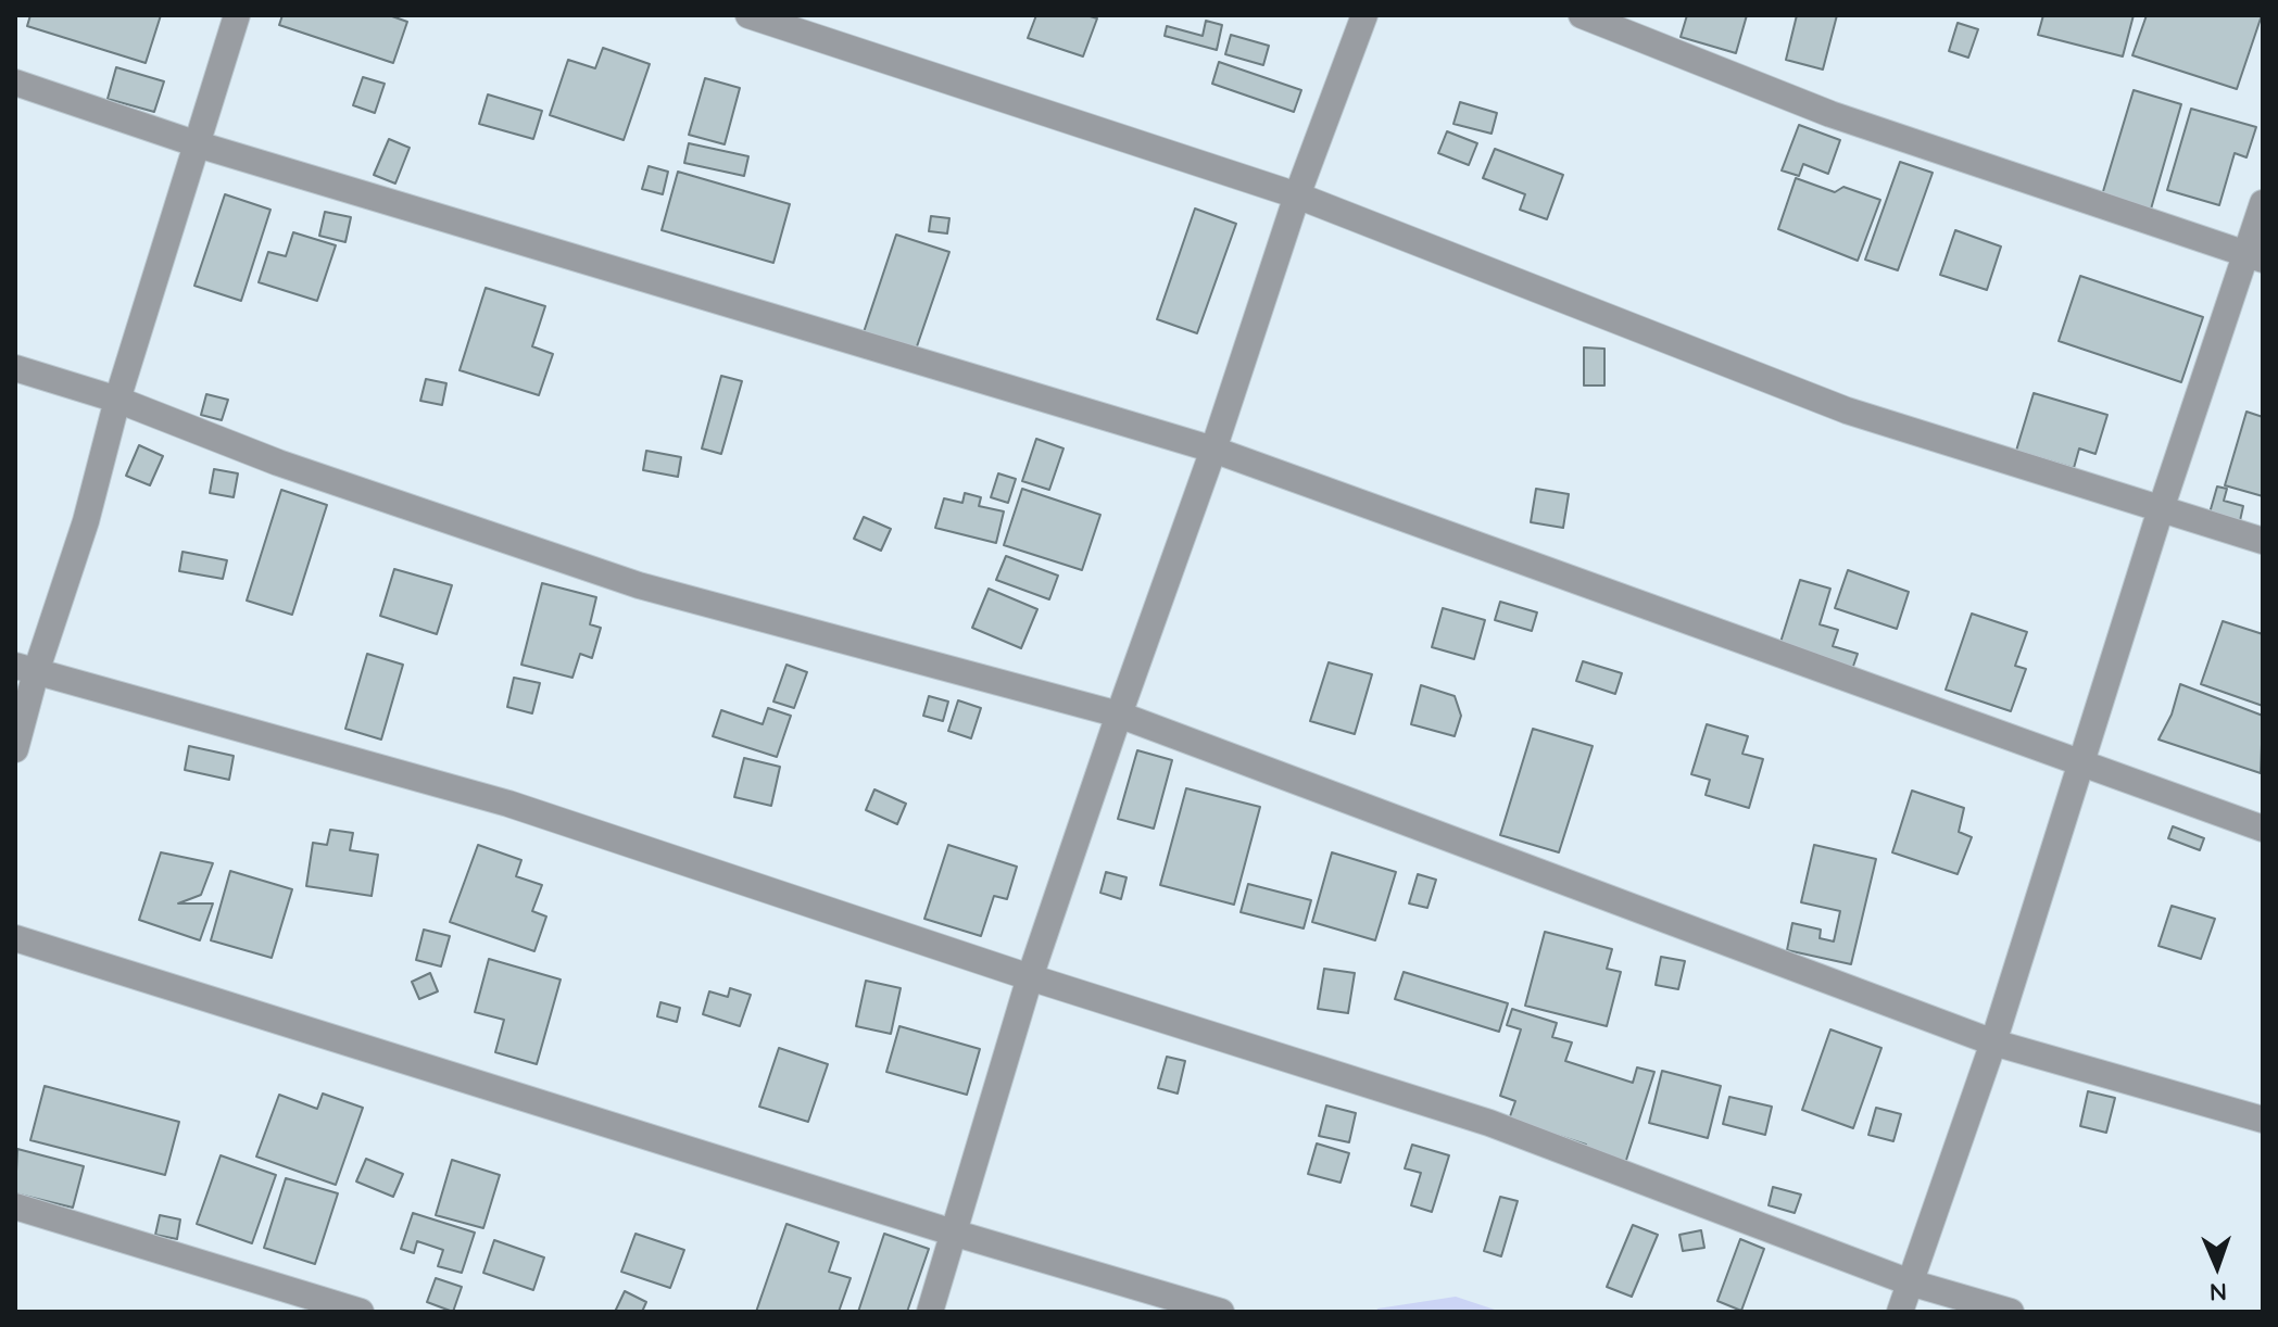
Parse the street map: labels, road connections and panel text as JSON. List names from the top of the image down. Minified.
{"north":"bottom"}
